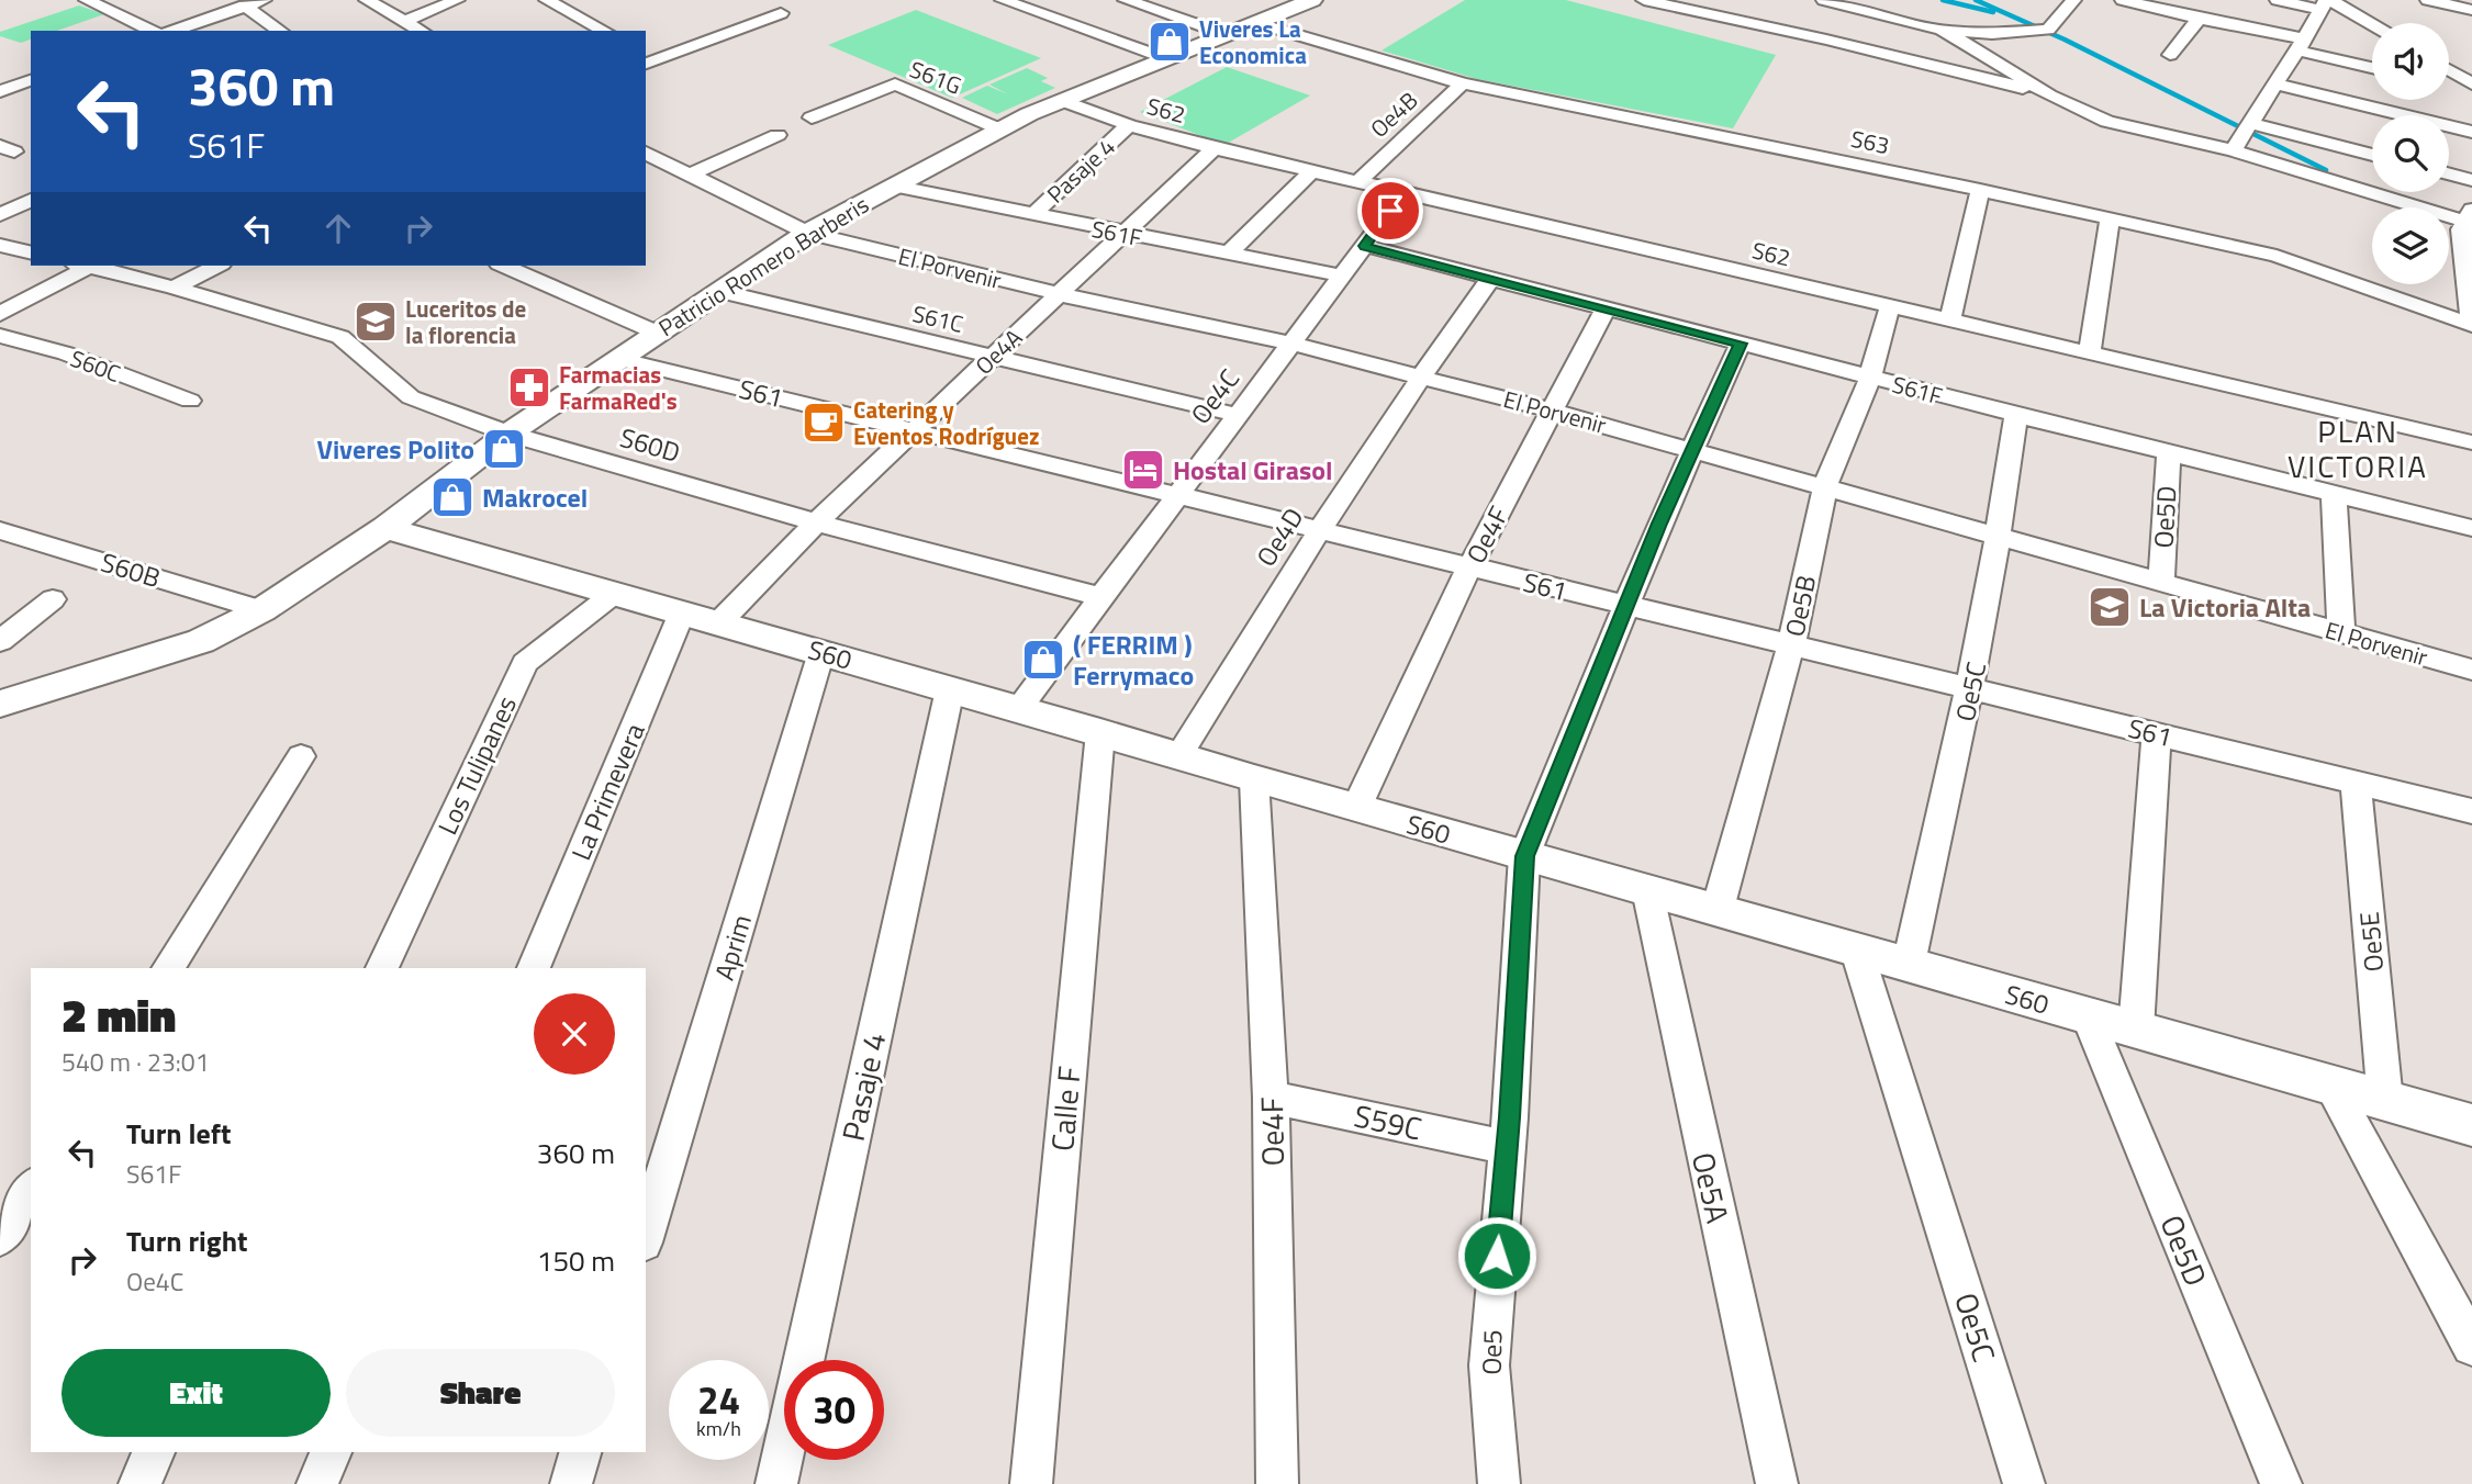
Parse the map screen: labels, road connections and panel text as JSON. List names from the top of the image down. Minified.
{"streets":{"street":["S61G","S62","Oe4B","S63","Pasaje 4","S61F","Patricio Romero Barberis","El Porvenir","S61C","Oe4A","S60C","S61","Oe4C","S60D","Oe5D","Oe4F","Oe4D","S60B","Oe5B","S60","Oe5C","Los Tulipanes","La Primevera","Oe5E","Aprim","Calle F","S59C","Oe5A","Oe5"]},"crossings":[["S61G","Patricio Romero Barberis"],["S62","Oe4B"],["S62","Pasaje 4"],["S62","Patricio Romero Barberis"],["S62","Oe4A"],["S62","Oe4C"],["S62","Oe5B"],["Oe4B","S63"],["S63","Patricio Romero Barberis"],["Pasaje 4","S61F"],["Pasaje 4","S60"],["S61F","Patricio Romero Barberis"],["S61F","Oe4A"],["S61F","Oe4C"],["S61F","Oe5D"],["S61F","Oe4F"],["S61F","Oe4D"],["S61F","Oe5B"],["S61F","Oe5C"],["S61F","Oe5"],["Patricio Romero Barberis","El Porvenir"],["Patricio Romero Barberis","S61C"],["Patricio Romero Barberis","S61"],["Patricio Romero Barberis","S60D"],["Patricio Romero Barberis","S60B"],["Patricio Romero Barberis","S60"],["El Porvenir","Oe4A"],["El Porvenir","Oe4C"],["El Porvenir","Oe5D"],["El Porvenir","Oe4F"],["El Porvenir","Oe4D"],["El Porvenir","Oe5B"],["El Porvenir","Oe5C"],["El Porvenir","Oe5"],["S61C","Oe4A"],["S61C","Oe4C"],["Oe4A","S61"],["Oe4A","S60D"],["Oe4A","S60"],["S61","Oe4C"],["S61","Oe4F"],["S61","Oe4D"],["S61","Oe5B"],["S61","Oe5C"],["S61","Oe5E"],["S61","Oe5"],["Oe4C","S60D"],["Oe4C","S60"],["Oe5D","S60"],["Oe4F","S60"],["Oe4F","S59C"],["Oe4D","S60"],["Oe5B","S60"],["S60","Oe5C"],["S60","Los Tulipanes"],["S60","La Primevera"],["S60","Oe5E"],["S60","Aprim"],["S60","Calle F"],["S60","Oe5A"],["S60","Oe5"],["S59C","Oe5"]],"districts":["PLAN VICTORIA"],"places":{"shop":["Viveres La Economica","Viveres Polito","Makrocel","( FERRIM ) Ferrymaco"],"school or university":["Luceritos de la florencia","La Victoria Alta"],"pharmacy":["Farmacias FarmaRed's"],"cafe":["Catering y Eventos Rodríguez"],"hotel":["Hostal Girasol"]},"page":{"turn":["360 m","S61F"],"heading":["2 min","540 m · 23:01"],"list":[{"name":"Turn left","note":"S61F","value":"360 m"},{"name":"Turn right","note":"Oe4C","value":"150 m"}],"buttons":["Exit","Share"],"speed":"24 km/h","limit":"30"}}
